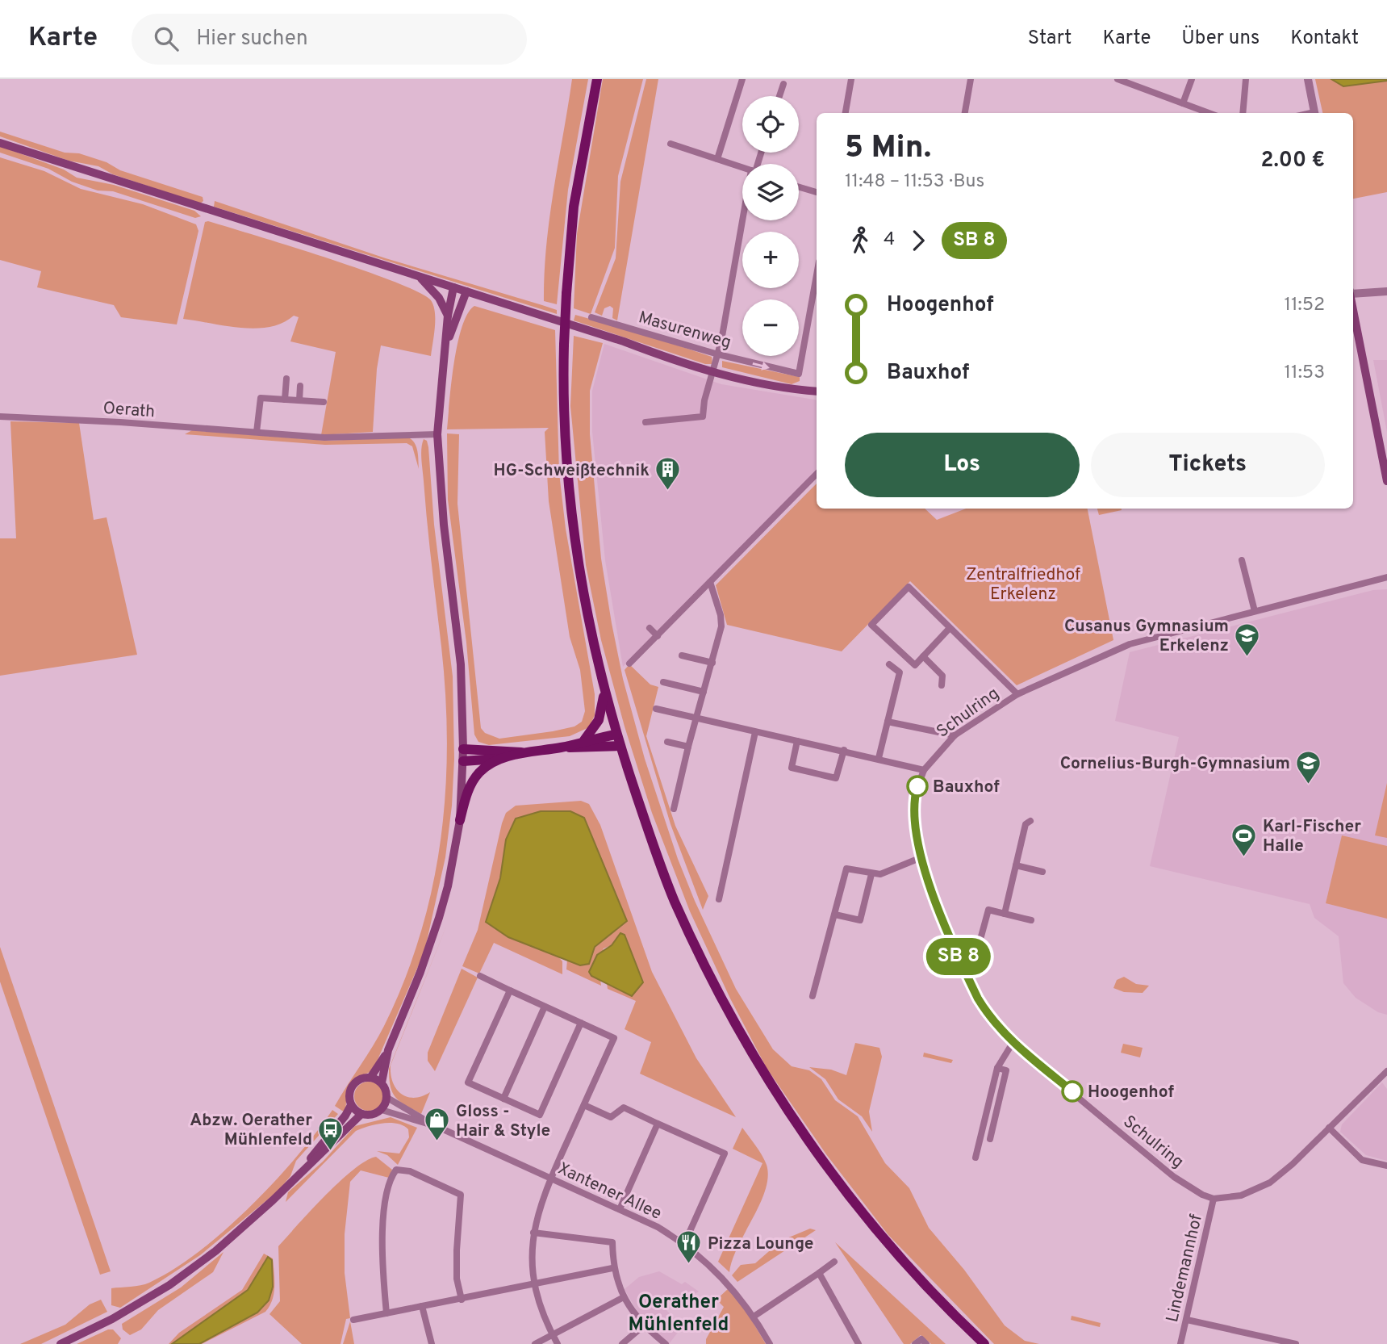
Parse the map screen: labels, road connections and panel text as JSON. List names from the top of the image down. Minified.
{"streets":{"street":["Masurenweg","Oerath","Schulring","Xantener Allee","Lindemannhof"]},"crossings":[["Schulring","Lindemannhof"]],"districts":["Oerather Mühlenfeld"],"parks":["Zentralfriedhof Erkelenz"],"places":{"building":["HG-Schweißtechnik"],"school or university":["Cusanus Gymnasium Erkelenz","Cornelius-Burgh-Gymnasium"],"other":["Bauxhof","Hoogenhof"],"sports":["Karl-Fischer Halle"],"shop":["Gloss - Hair & Style"],"bus stop":["Abzw. Oerather Mühlenfeld"],"restaurant":["Pizza Lounge"]},"page":{"header":"Karte","search":"Hier suchen","nav":["Start","Karte","Über uns","Kontakt"],"on_map":"SB 8","map_buttons":["+","−"],"heading":["5 Min.","11:48 – 11:53 · Bus","2.00 €"],"legs":["4","SB 8"],"list":[{"name":"Hoogenhof","value":"11:52"},{"name":"Bauxhof","value":"11:53"}],"buttons":["Los","Tickets"]}}
